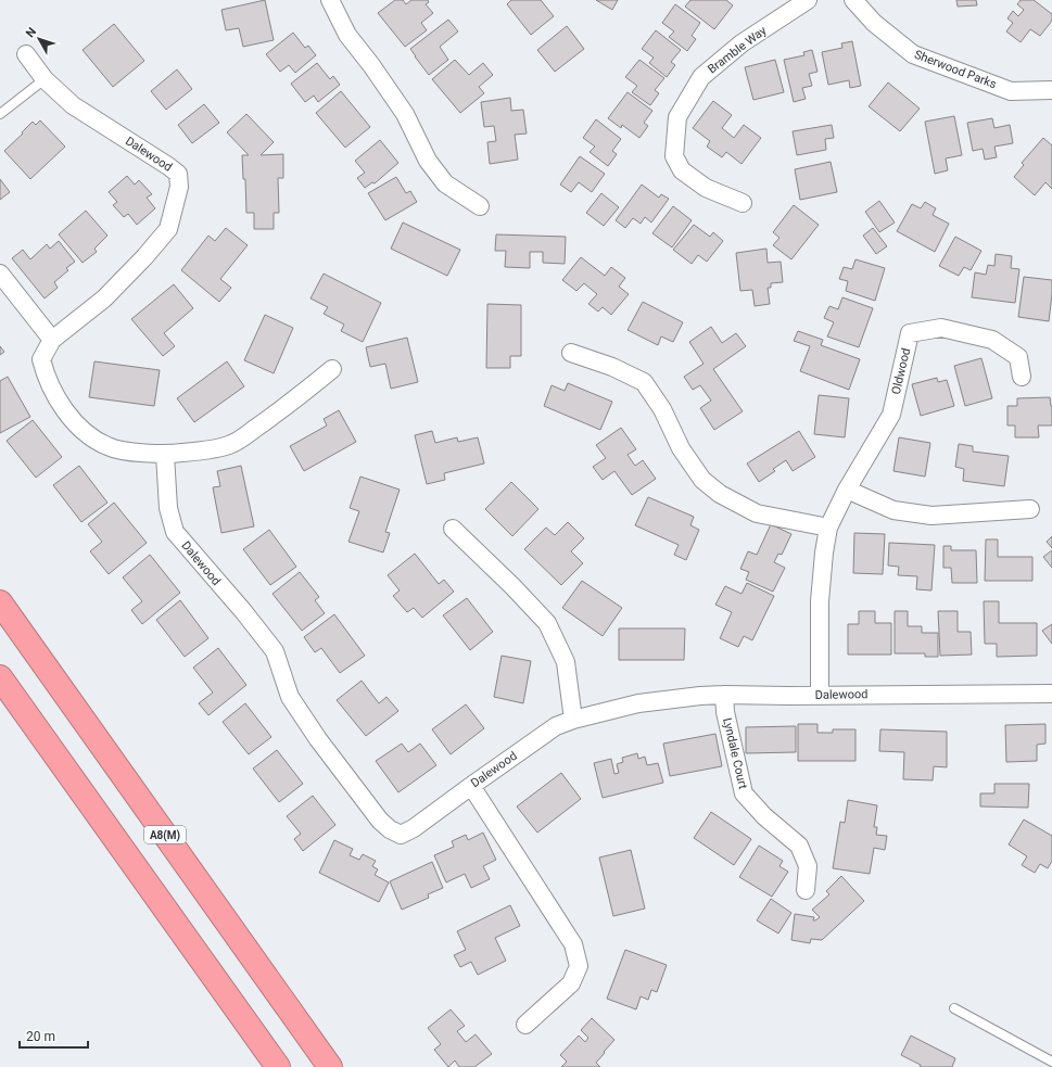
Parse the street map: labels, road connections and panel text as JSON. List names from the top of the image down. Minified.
{"streets":{"highway":["A8(M)"],"street":["Bramble Way","Sherwood Parks","Dalewood","Oldwood","Lyndale Court"]},"crossings":[["Dalewood","Oldwood"],["Dalewood","Lyndale Court"]],"scale_bar":"20 m","north":"top left"}
